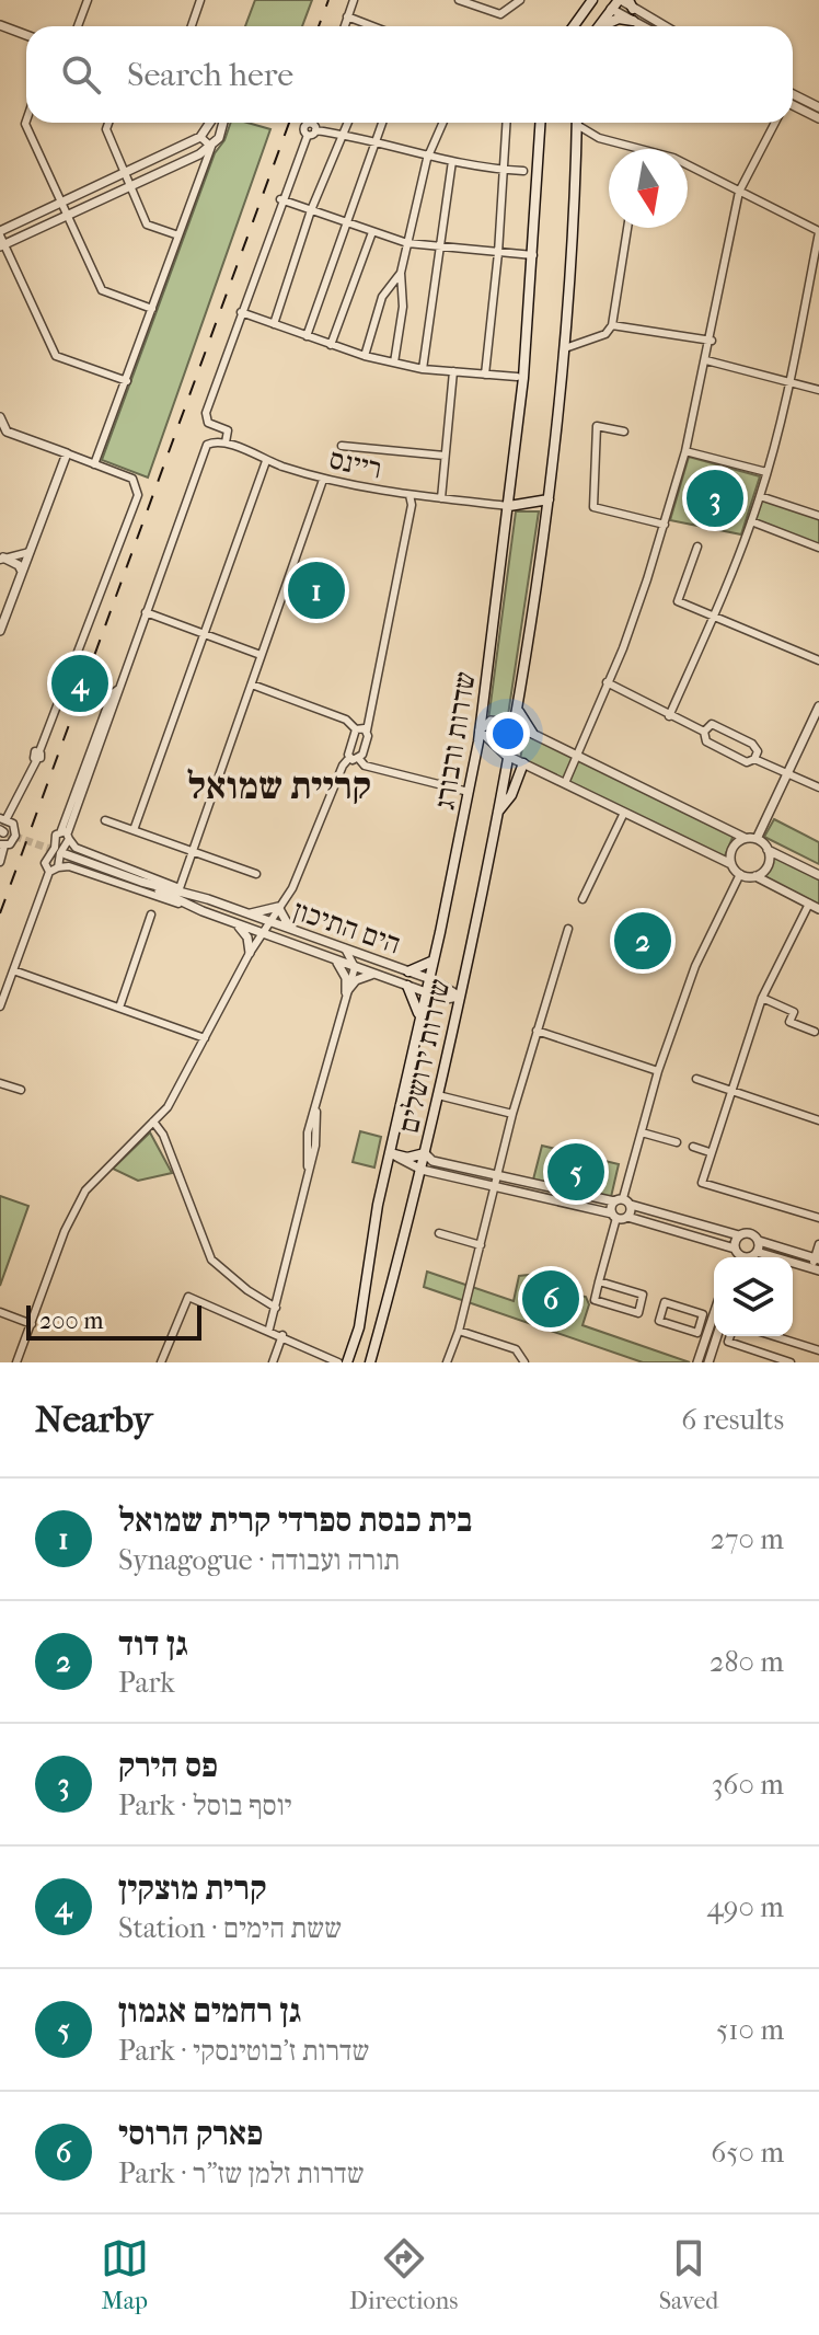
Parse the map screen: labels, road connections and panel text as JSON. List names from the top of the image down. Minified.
{"streets":{"main road":["ריינס","שדרות ורבורג","שדרות ירושלים"],"street":["הים התיכון"]},"crossings":[["ריינס","שדרות ורבורג"],["שדרות ורבורג","הים התיכון"],["שדרות ורבורג","שדרות ירושלים"],["הים התיכון","שדרות ירושלים"]],"districts":["קריית שמואל"],"scale_bar":"200 m","north":"bottom","page":{"search":"Search here","pins":["3","1","4","2","5","6"],"scale":"200 m","heading":["Nearby","6 results"],"list":[{"mark":"1","name":"בית כנסת ספרדי קרית שמואל","note":"Synagogue · תורה ועבודה","value":"270 m"},{"mark":"2","name":"גן דוד","note":"Park","value":"280 m"},{"mark":"3","name":"פס הירק","note":"Park · יוסף בוסל","value":"360 m"},{"mark":"4","name":"קרית מוצקין","note":"Station · ששת הימים","value":"490 m"},{"mark":"5","name":"גן רחמים אגמון","note":"Park · שדרות ז'בוטינסקי","value":"510 m"},{"mark":"6","name":"פארק הרוסי","note":"Park · שדרות זלמן שז\"ר","value":"650 m"}],"nav":["Map","Directions","Saved"]}}
